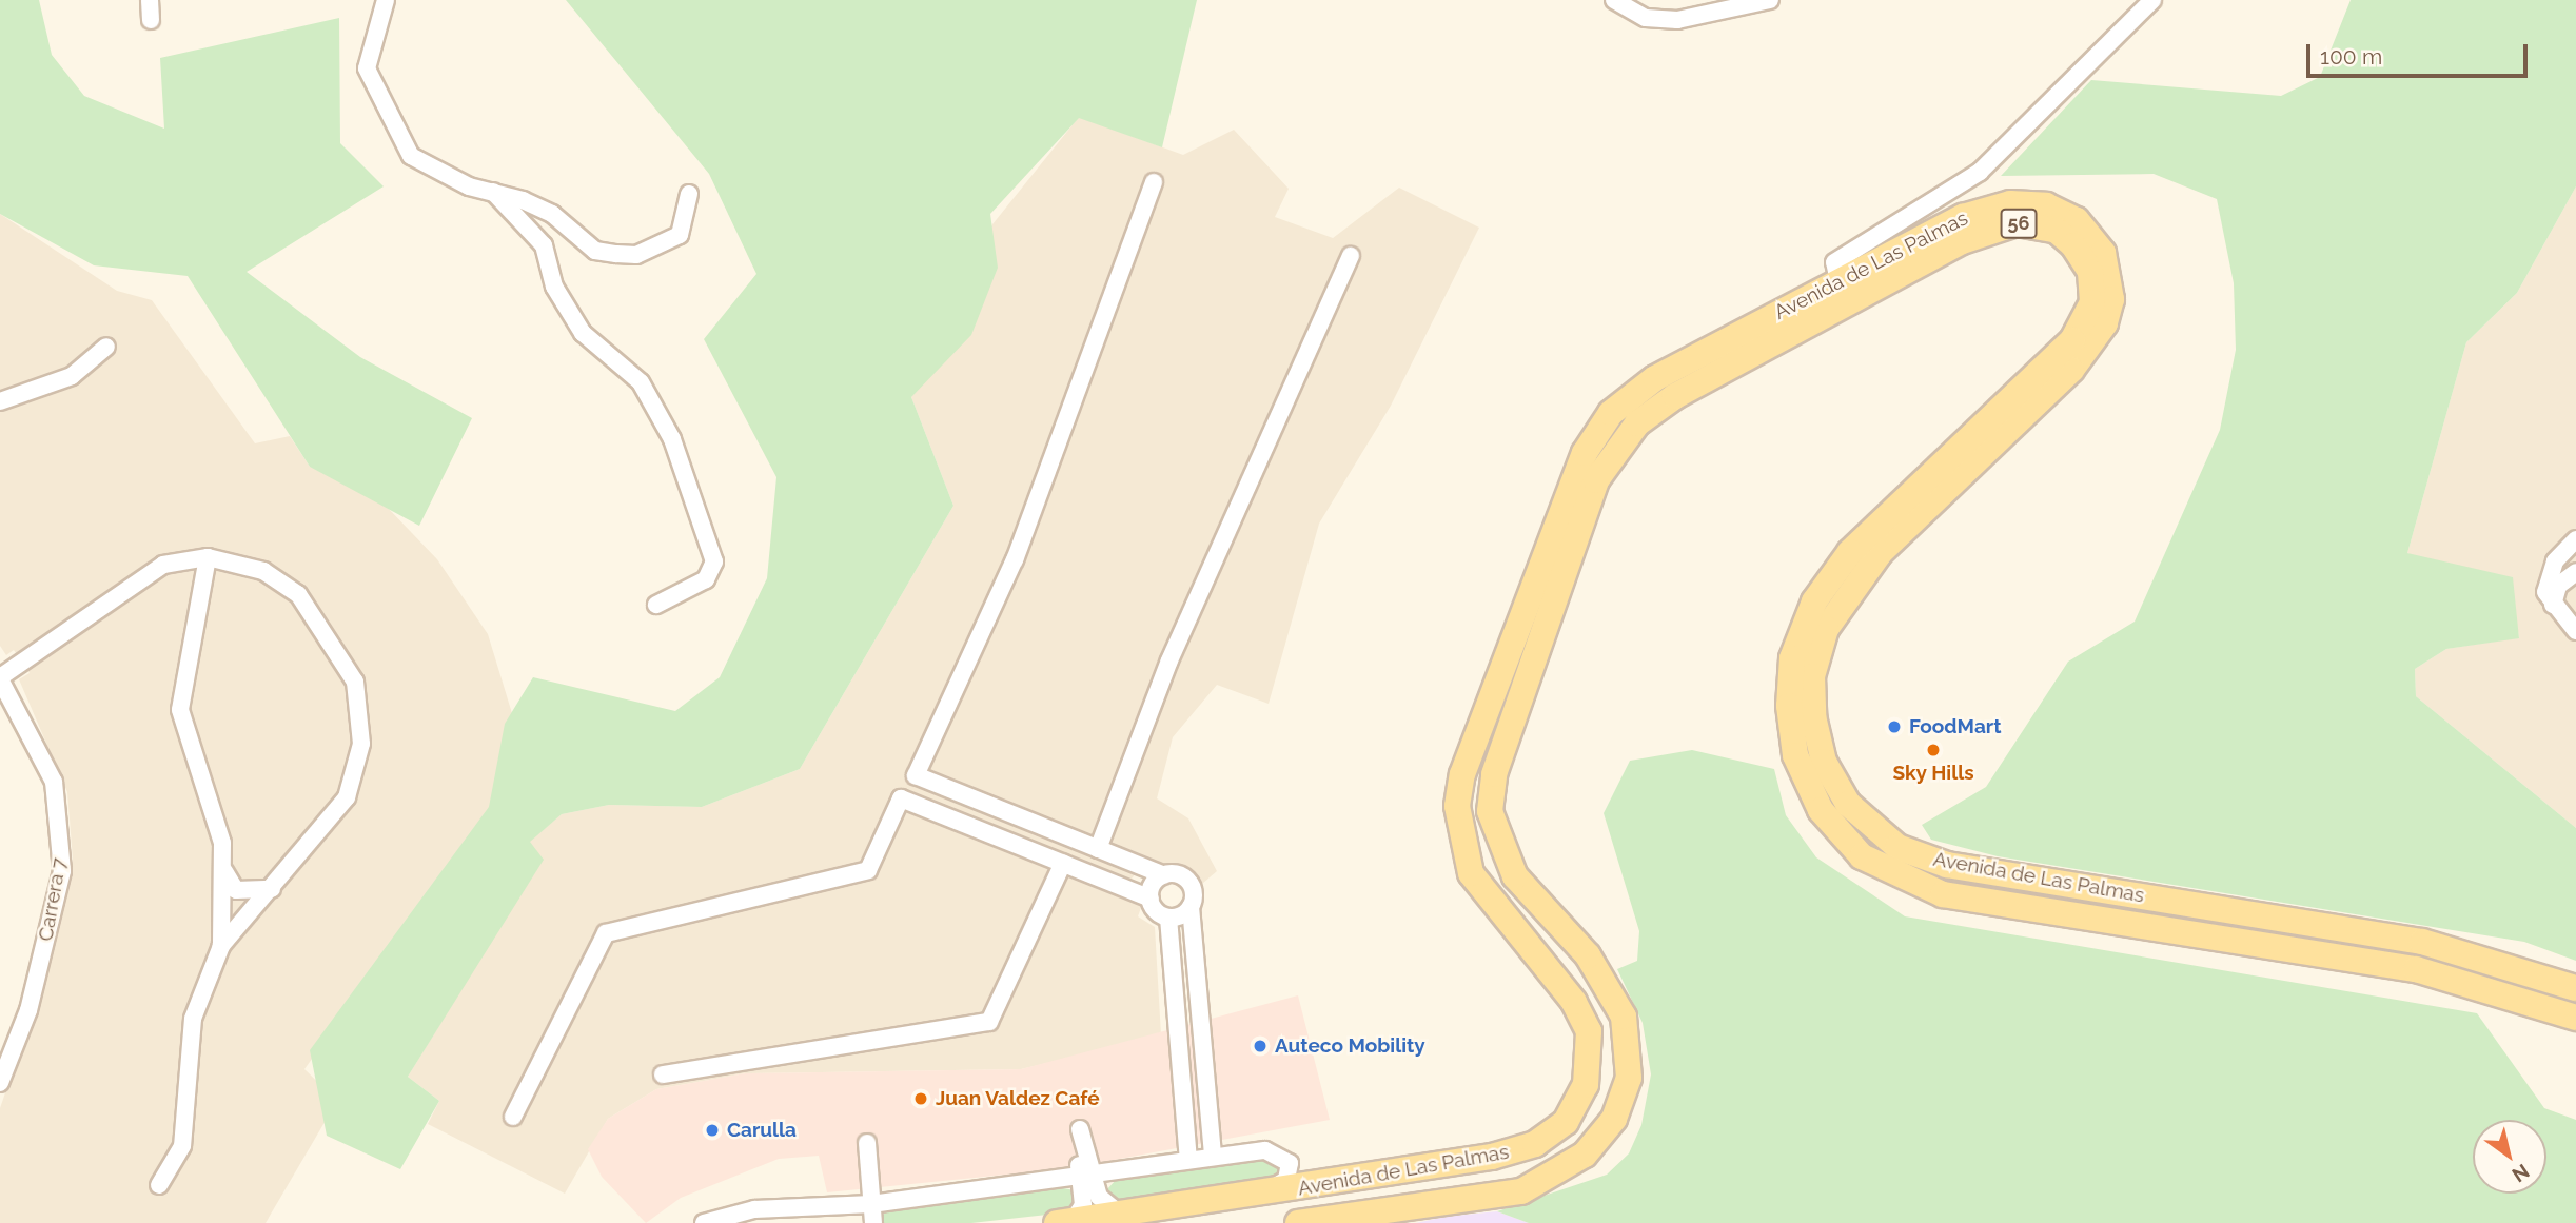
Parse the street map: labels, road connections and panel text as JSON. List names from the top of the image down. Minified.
{"streets":{"main road":["56","Avenida de Las Palmas"],"street":["Carrera 7"]},"places":["FoodMart","Sky Hills","Auteco Mobility","Juan Valdez Café","Carulla"],"scale_bar":"100 m","north":"bottom right"}
